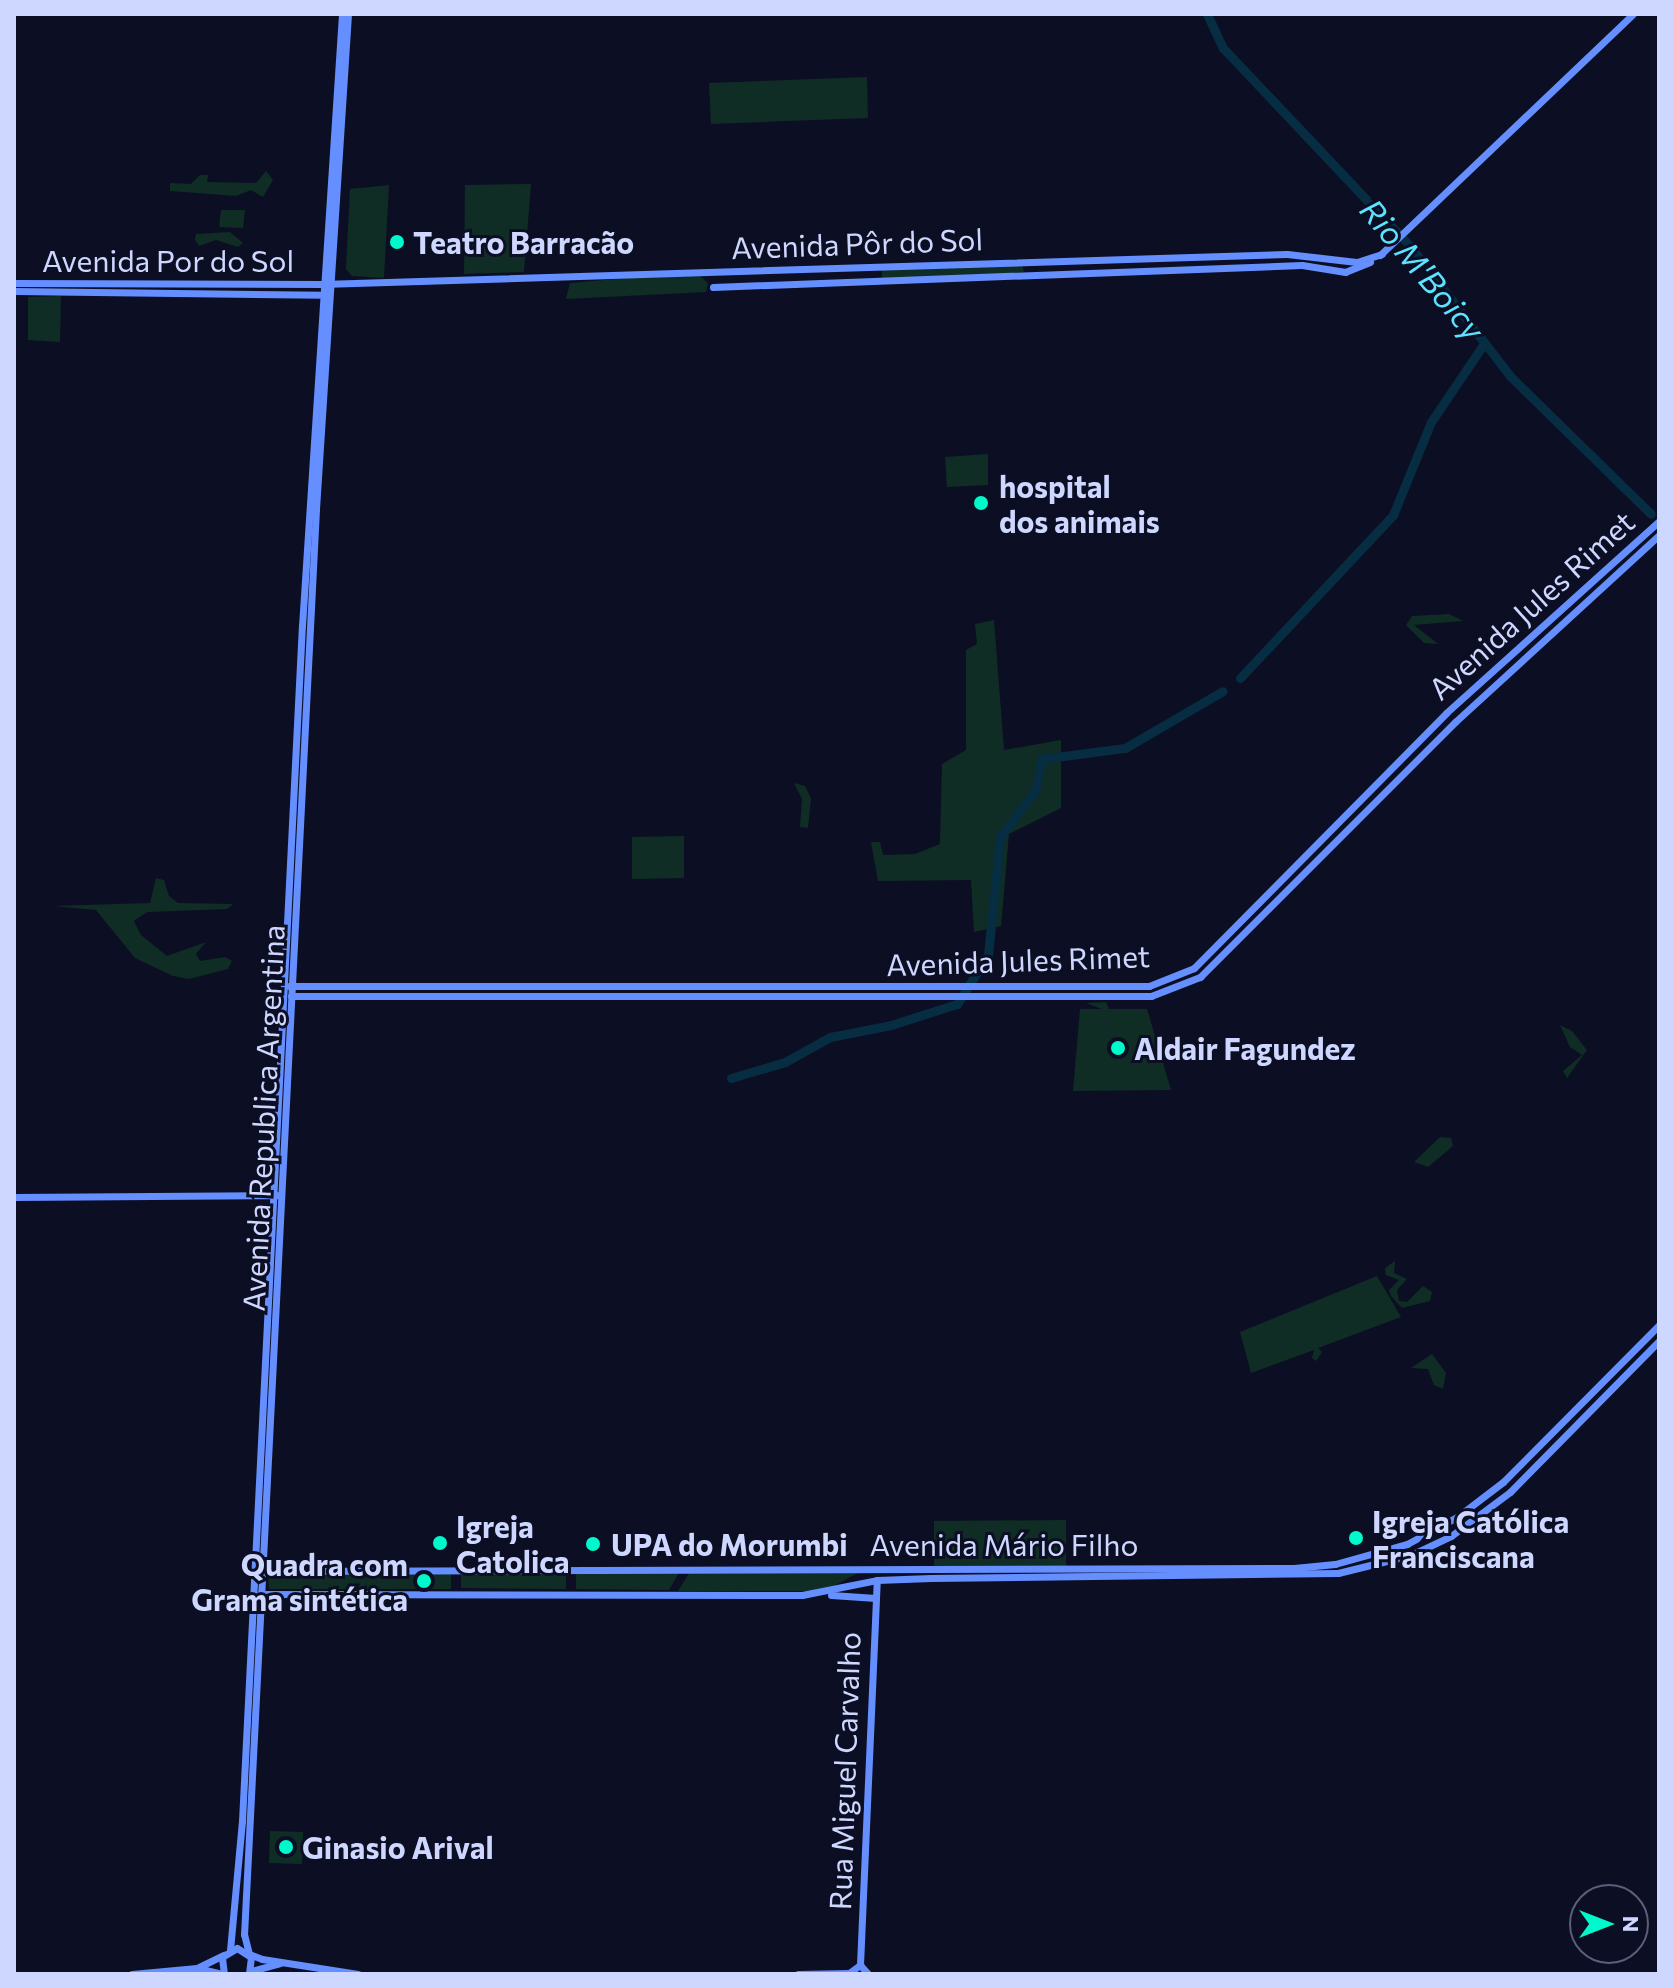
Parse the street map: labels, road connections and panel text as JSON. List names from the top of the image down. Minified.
{"streets":{"main road":["Avenida Pôr do Sol","Avenida Por do Sol","Avenida Jules Rimet","Avenida Republica Argentina","Avenida Mário Filho","Rua Miguel Carvalho"]},"crossings":[["Avenida Pôr do Sol","Avenida Por do Sol"],["Avenida Pôr do Sol","Avenida Republica Argentina"],["Avenida Por do Sol","Avenida Republica Argentina"],["Avenida Jules Rimet","Avenida Republica Argentina"],["Avenida Republica Argentina","Avenida Mário Filho"],["Avenida Mário Filho","Rua Miguel Carvalho"]],"water":["Rio M'Boicy"],"places":["Teatro Barracão","hospital dos animais","Aldair Fagundez","Igreja Católica Franciscana","Igreja Catolica","UPA do Morumbi","Quadra com Grama sintética","Ginasio Arival"],"north":"right"}
